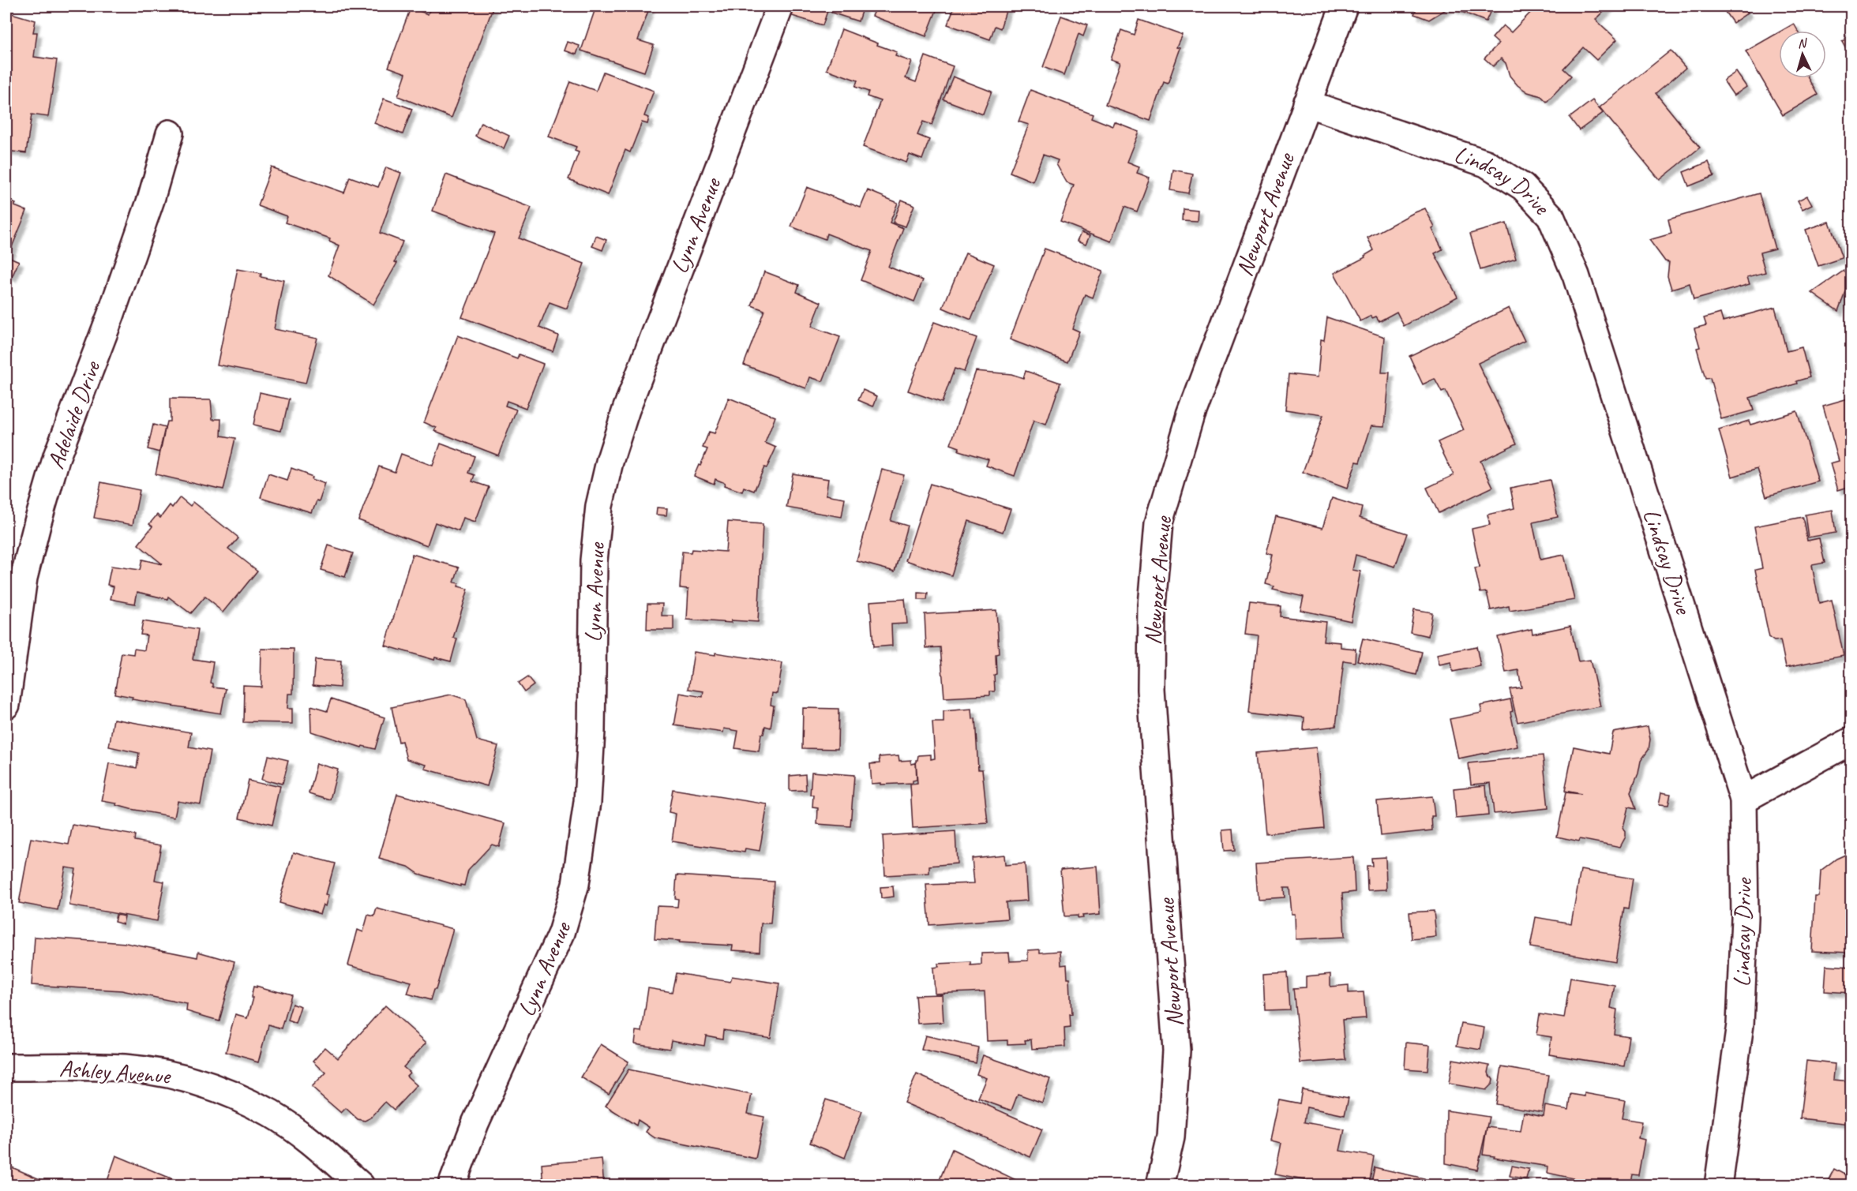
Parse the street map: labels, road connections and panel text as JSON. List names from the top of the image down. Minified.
{"streets":{"street":["Lindsay Drive","Newport Avenue","Lynn Avenue","Adelaide Drive","Ashley Avenue"]},"crossings":[["Lindsay Drive","Newport Avenue"]],"north":"top"}
